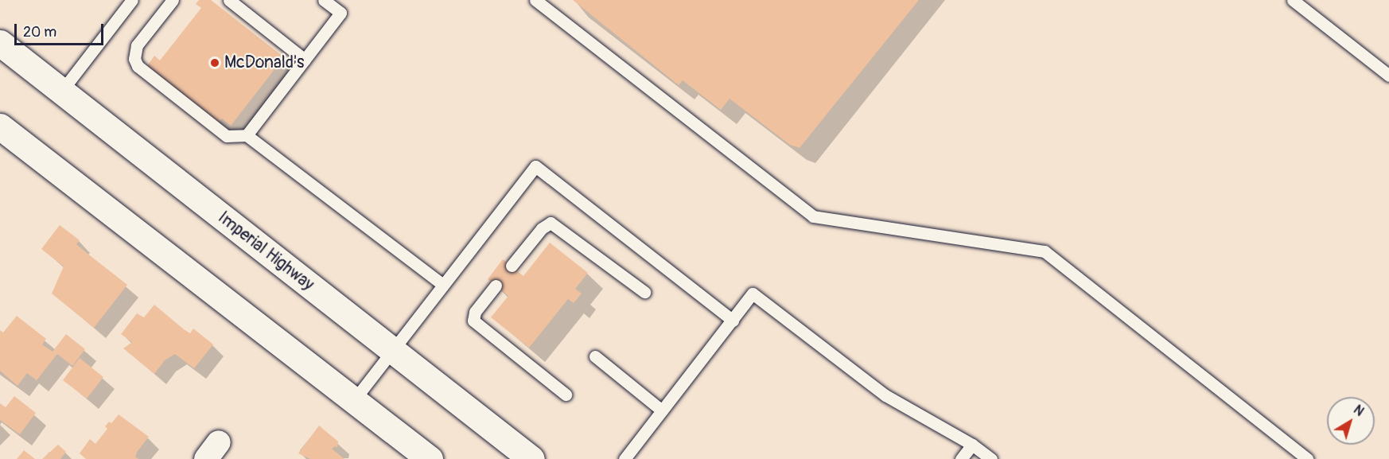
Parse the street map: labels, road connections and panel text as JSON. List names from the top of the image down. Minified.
{"streets":{"main road":["Imperial Highway"]},"places":["McDonald's"],"scale_bar":"20 m","north":"top right"}
